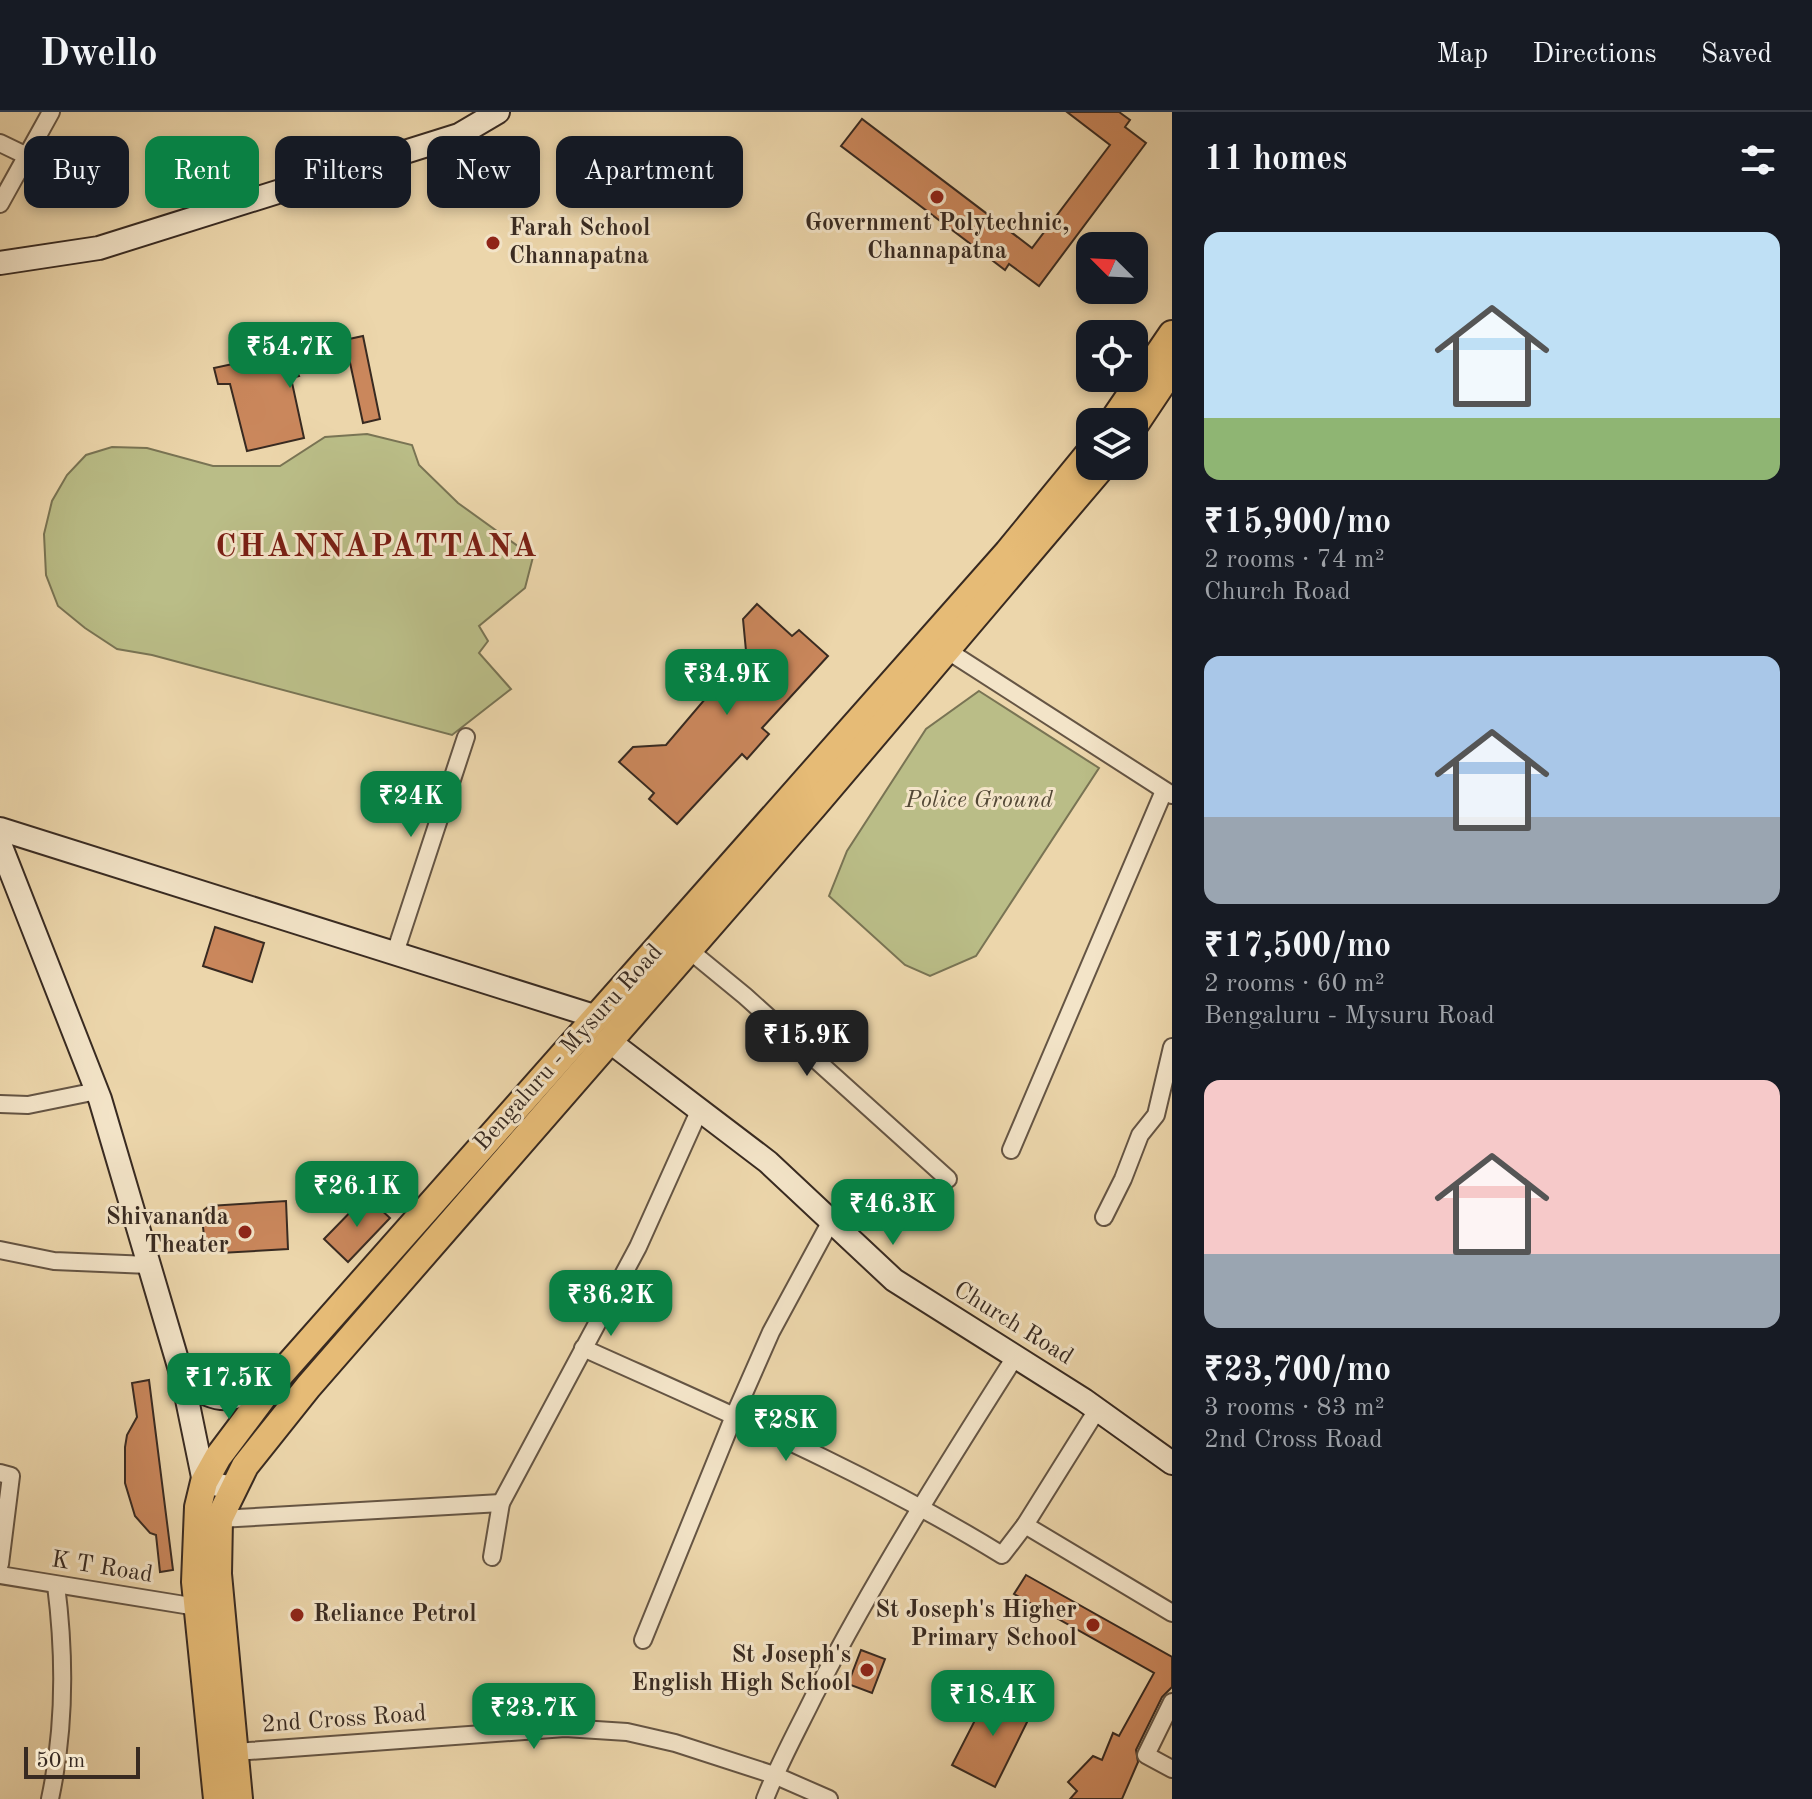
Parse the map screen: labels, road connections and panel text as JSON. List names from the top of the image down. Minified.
{"streets":{"main road":["Bengaluru - Mysuru Road"],"street":["Church Road","K T Road","2nd Cross Road"]},"crossings":[["Bengaluru - Mysuru Road","Church Road"]],"districts":["CHANNAPATTANA"],"parks":["Police Ground"],"places":["Government Polytechnic, Channapatna","Farah School Channapatna","Shivananda Theater","Reliance Petrol","St Joseph's Higher Primary School","St Joseph's English High School"],"scale_bar":"50 m","north":"top left","page":{"header":"Dwello","nav":["Map","Directions","Saved"],"heading":"11 homes","chip":["Buy","Rent","Filters","New","Apartment"],"list":[{"name":"₹15,900/mo","note":"2 rooms · 74 m² · Church Road"},{"name":"₹17,500/mo","note":"2 rooms · 60 m² · Bengaluru - Mysuru Road"},{"name":"₹23,700/mo","note":"3 rooms · 83 m² · 2nd Cross Road"}],"price":["₹54.7K","₹34.9K","₹24K","₹15.9K","₹26.1K","₹46.3K","₹36.2K","₹17.5K","₹28K","₹18.4K","₹23.7K"],"scale":"50 m"}}
